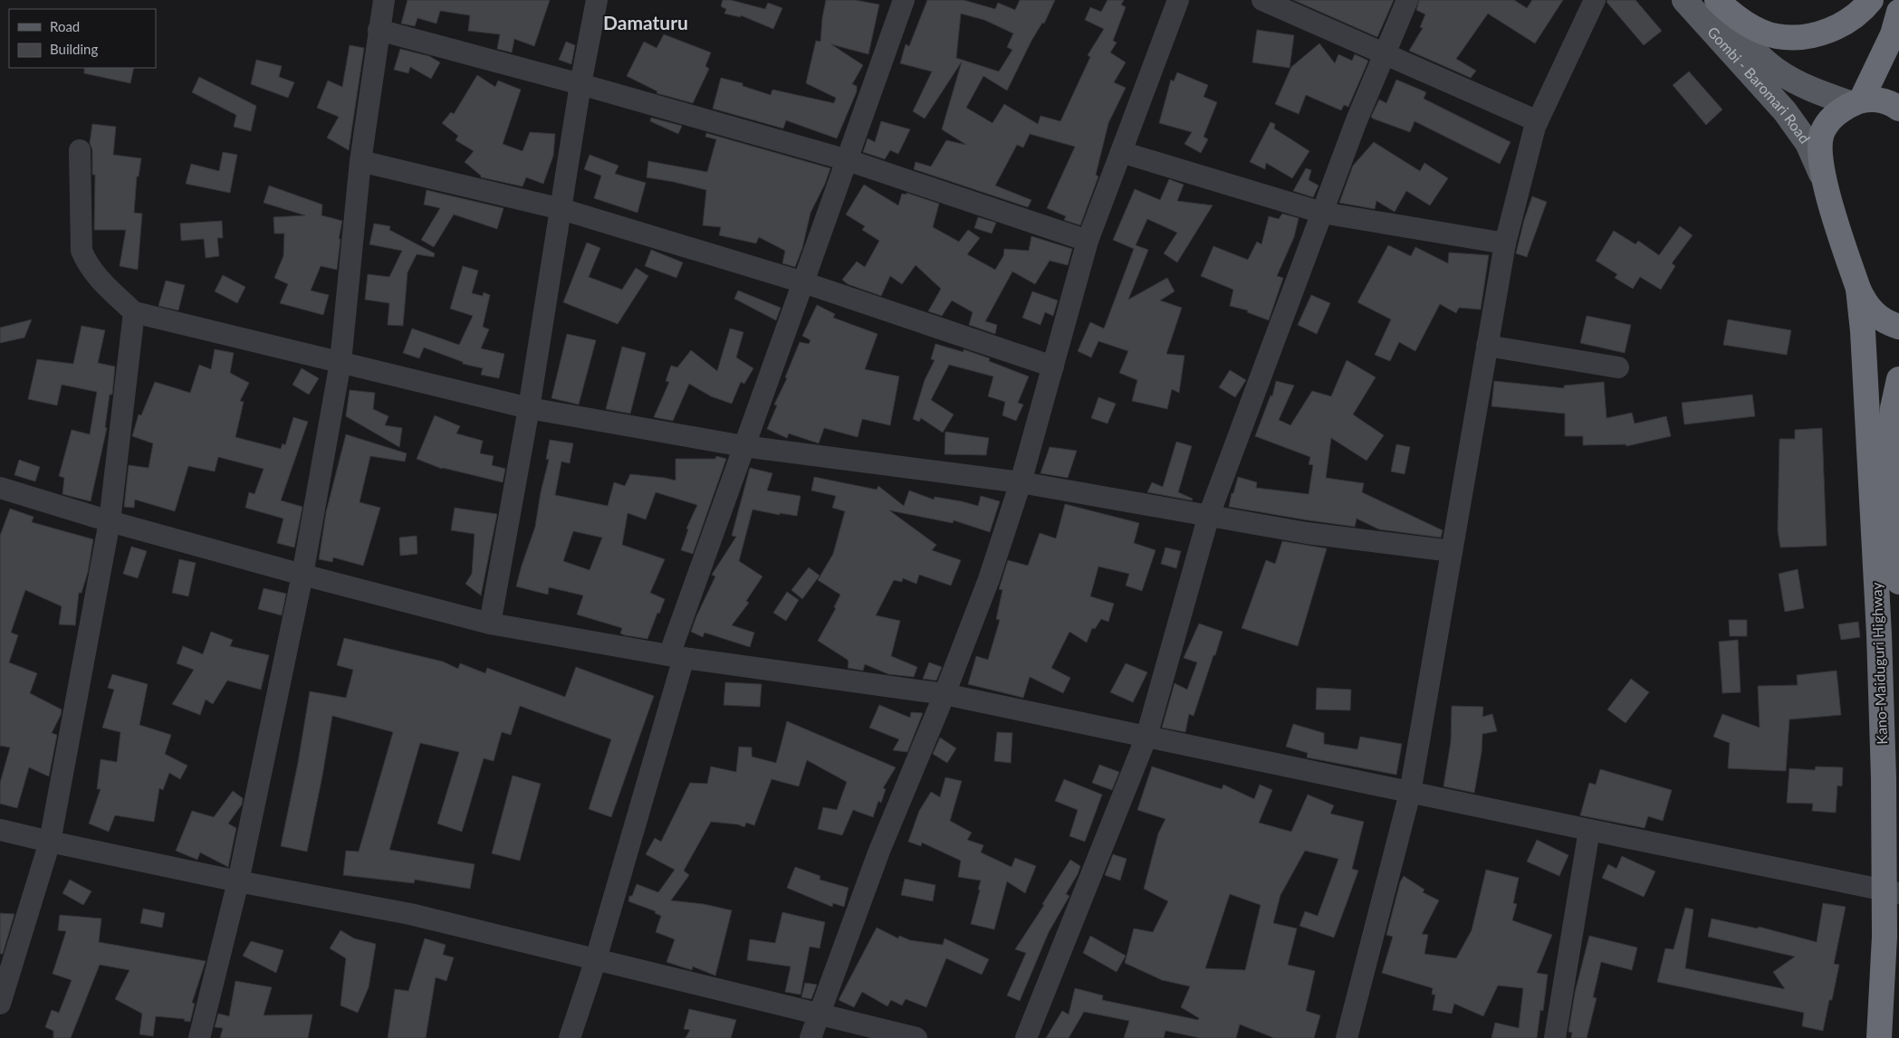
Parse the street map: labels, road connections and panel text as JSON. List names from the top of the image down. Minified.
{"streets":{"highway":["Kano-Maiduguri Highway"],"main road":["Gombi - Baromari Road"]},"districts":["Damaturu"],"legend":["Road","Building"]}
